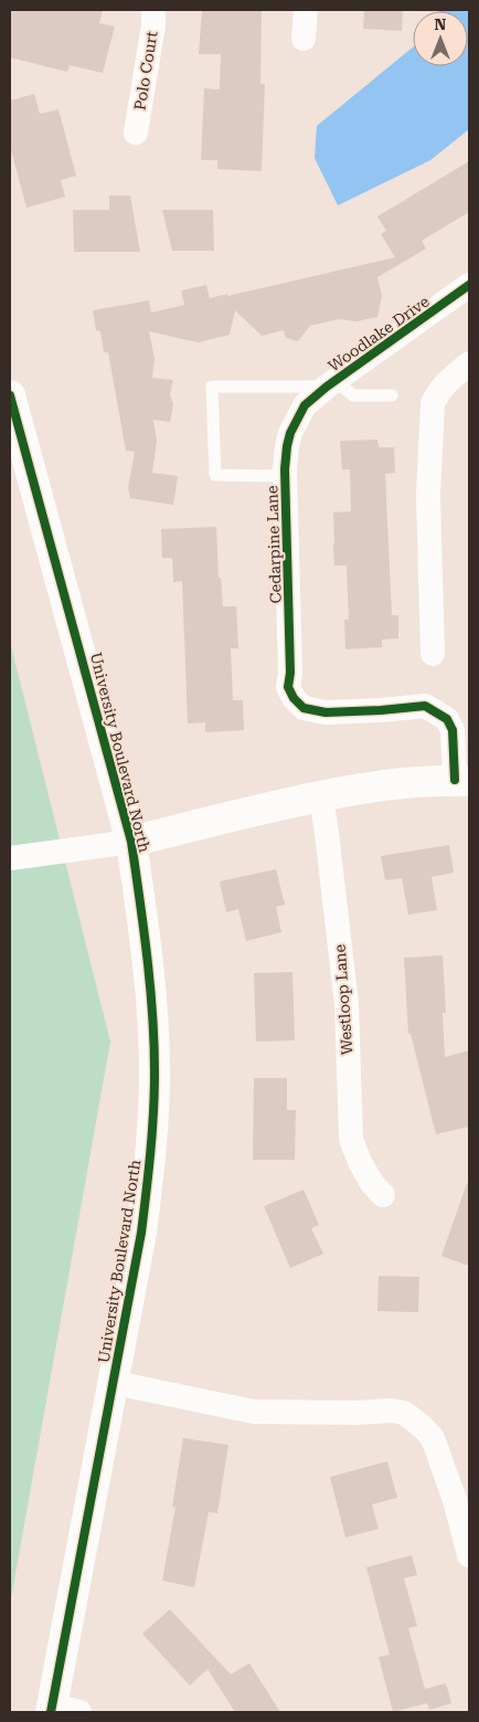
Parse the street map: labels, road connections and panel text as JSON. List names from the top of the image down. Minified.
{"streets":{"street":["Polo Court","Woodlake Drive","Cedarpine Lane","University Boulevard North","Westloop Lane"]},"crossings":[["Woodlake Drive","Cedarpine Lane"]],"north":"top"}
